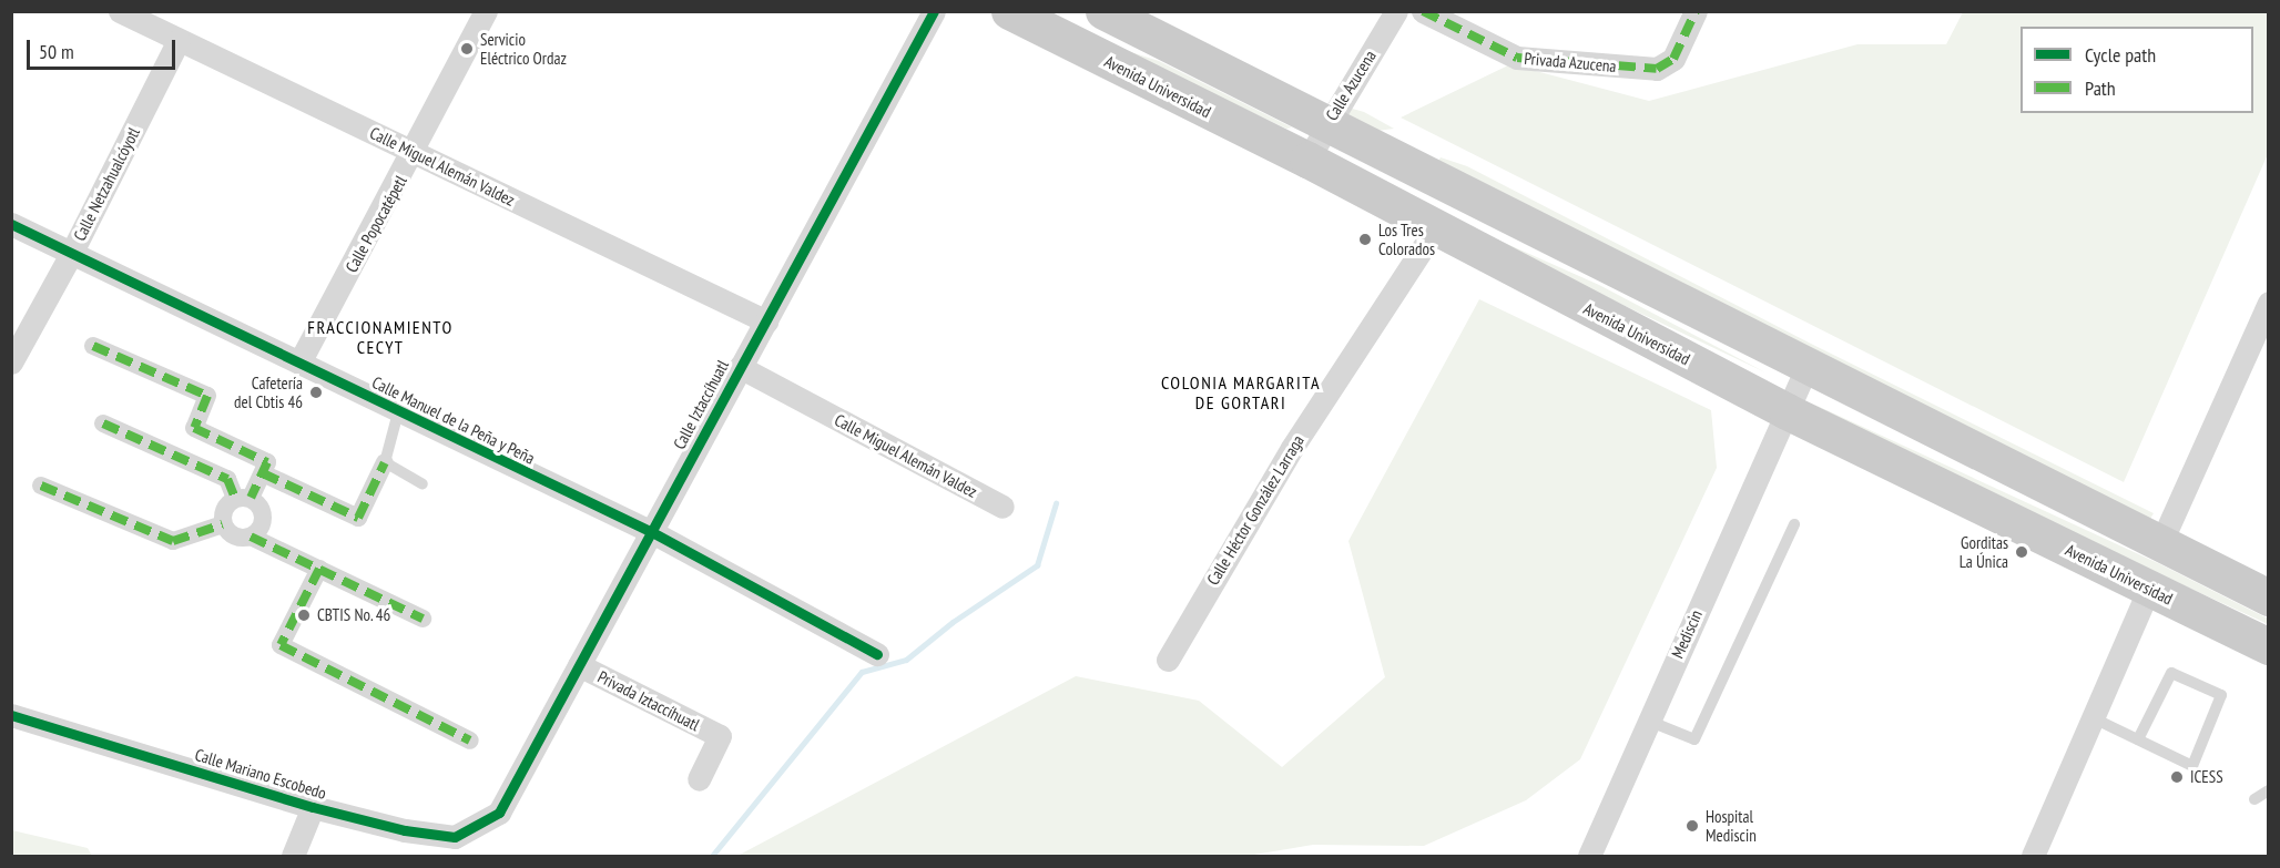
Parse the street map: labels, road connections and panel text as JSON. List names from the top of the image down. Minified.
{"streets":{"main road":["Avenida Universidad"],"street":["Privada Azucena","Calle Azucena","Calle Miguel Alemán Valdez","Calle Netzahualcóyotl","Calle Popocatépetl","Calle Iztaccíhuatl","Calle Manuel de la Peña y Peña","Calle Héctor González Larraga","Mediscin","Privada Iztaccíhuatl","Calle Mariano Escobedo"]},"crossings":[["Calle Azucena","Avenida Universidad"],["Avenida Universidad","Calle Héctor González Larraga"],["Avenida Universidad","Mediscin"],["Calle Miguel Alemán Valdez","Calle Netzahualcóyotl"],["Calle Miguel Alemán Valdez","Calle Popocatépetl"],["Calle Miguel Alemán Valdez","Calle Iztaccíhuatl"],["Calle Netzahualcóyotl","Calle Manuel de la Peña y Peña"],["Calle Popocatépetl","Calle Manuel de la Peña y Peña"],["Calle Iztaccíhuatl","Calle Manuel de la Peña y Peña"],["Calle Iztaccíhuatl","Privada Iztaccíhuatl"],["Calle Iztaccíhuatl","Calle Mariano Escobedo"]],"districts":["FRACCIONAMIENTO CECYT","COLONIA MARGARITA DE GORTARI"],"places":["Servicio Eléctrico Ordaz","Los Tres Colorados","Cafetería del Cbtis 46","Gorditas La Única","CBTIS No. 46","ICESS","Hospital Mediscin"],"legend":["Cycle path","Path"],"scale_bar":"50 m"}
